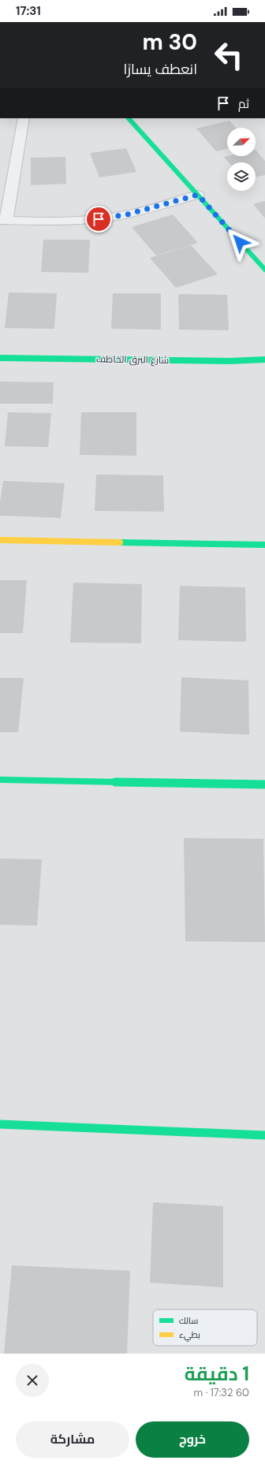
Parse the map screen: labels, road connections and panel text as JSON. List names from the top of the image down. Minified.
{"streets":{"street":["شارع البرق الخاطف"]},"legend":["سالك","بطيء"],"north":"top right","page":{"status":"17:31","turn":["30 m","انعطف يسارًا"],"then":"ثم","heading":["1 دقيقة","60 m · 17:32"],"buttons":["خروج","مشاركة"]}}
